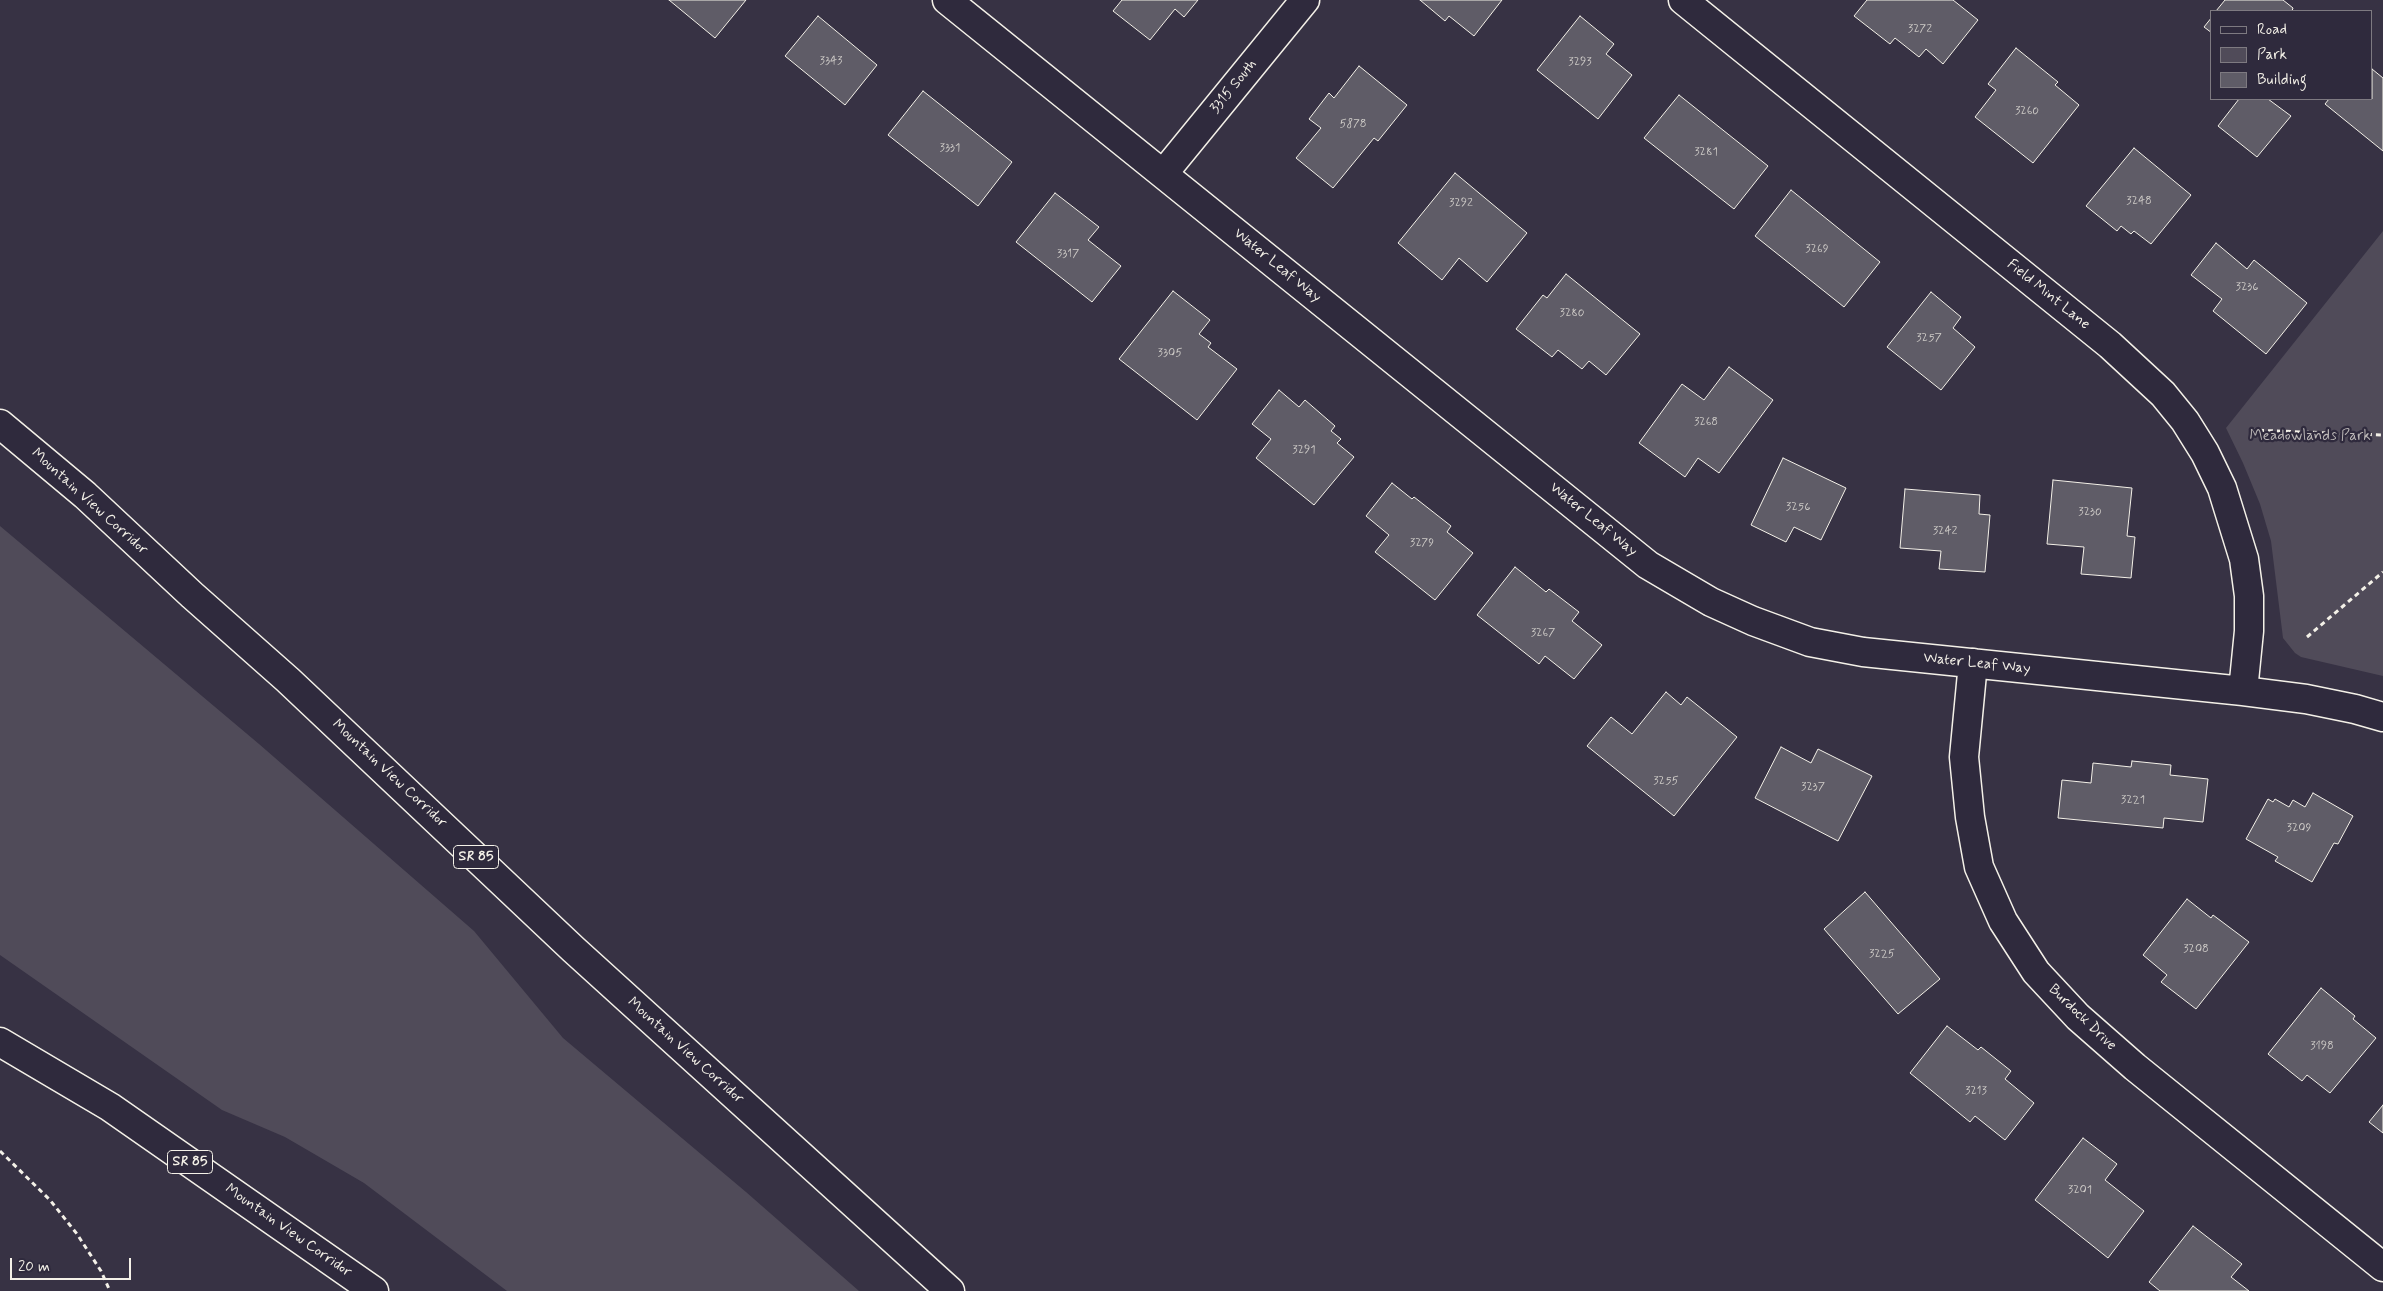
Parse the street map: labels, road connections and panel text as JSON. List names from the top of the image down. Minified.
{"streets":{"main road":["3315 South","Water Leaf Way","Field Mint Lane","Mountain View Corridor","SR 85","Burdock Drive"]},"crossings":[["3315 South","Water Leaf Way"],["Water Leaf Way","Field Mint Lane"],["Water Leaf Way","Burdock Drive"]],"parks":["Meadowlands Park"],"house_numbers":["3272","3343","3293","3260","5878","3331","3281","3248","3292","3269","3317","3236","3280","3257","3305","3268","3291","3256","3230","3242","3279","3267","3255","3237","3221","3209","3208","3225","3198","3213","3201"],"legend":["Road","Park","Building"],"scale_bar":"20 m"}
